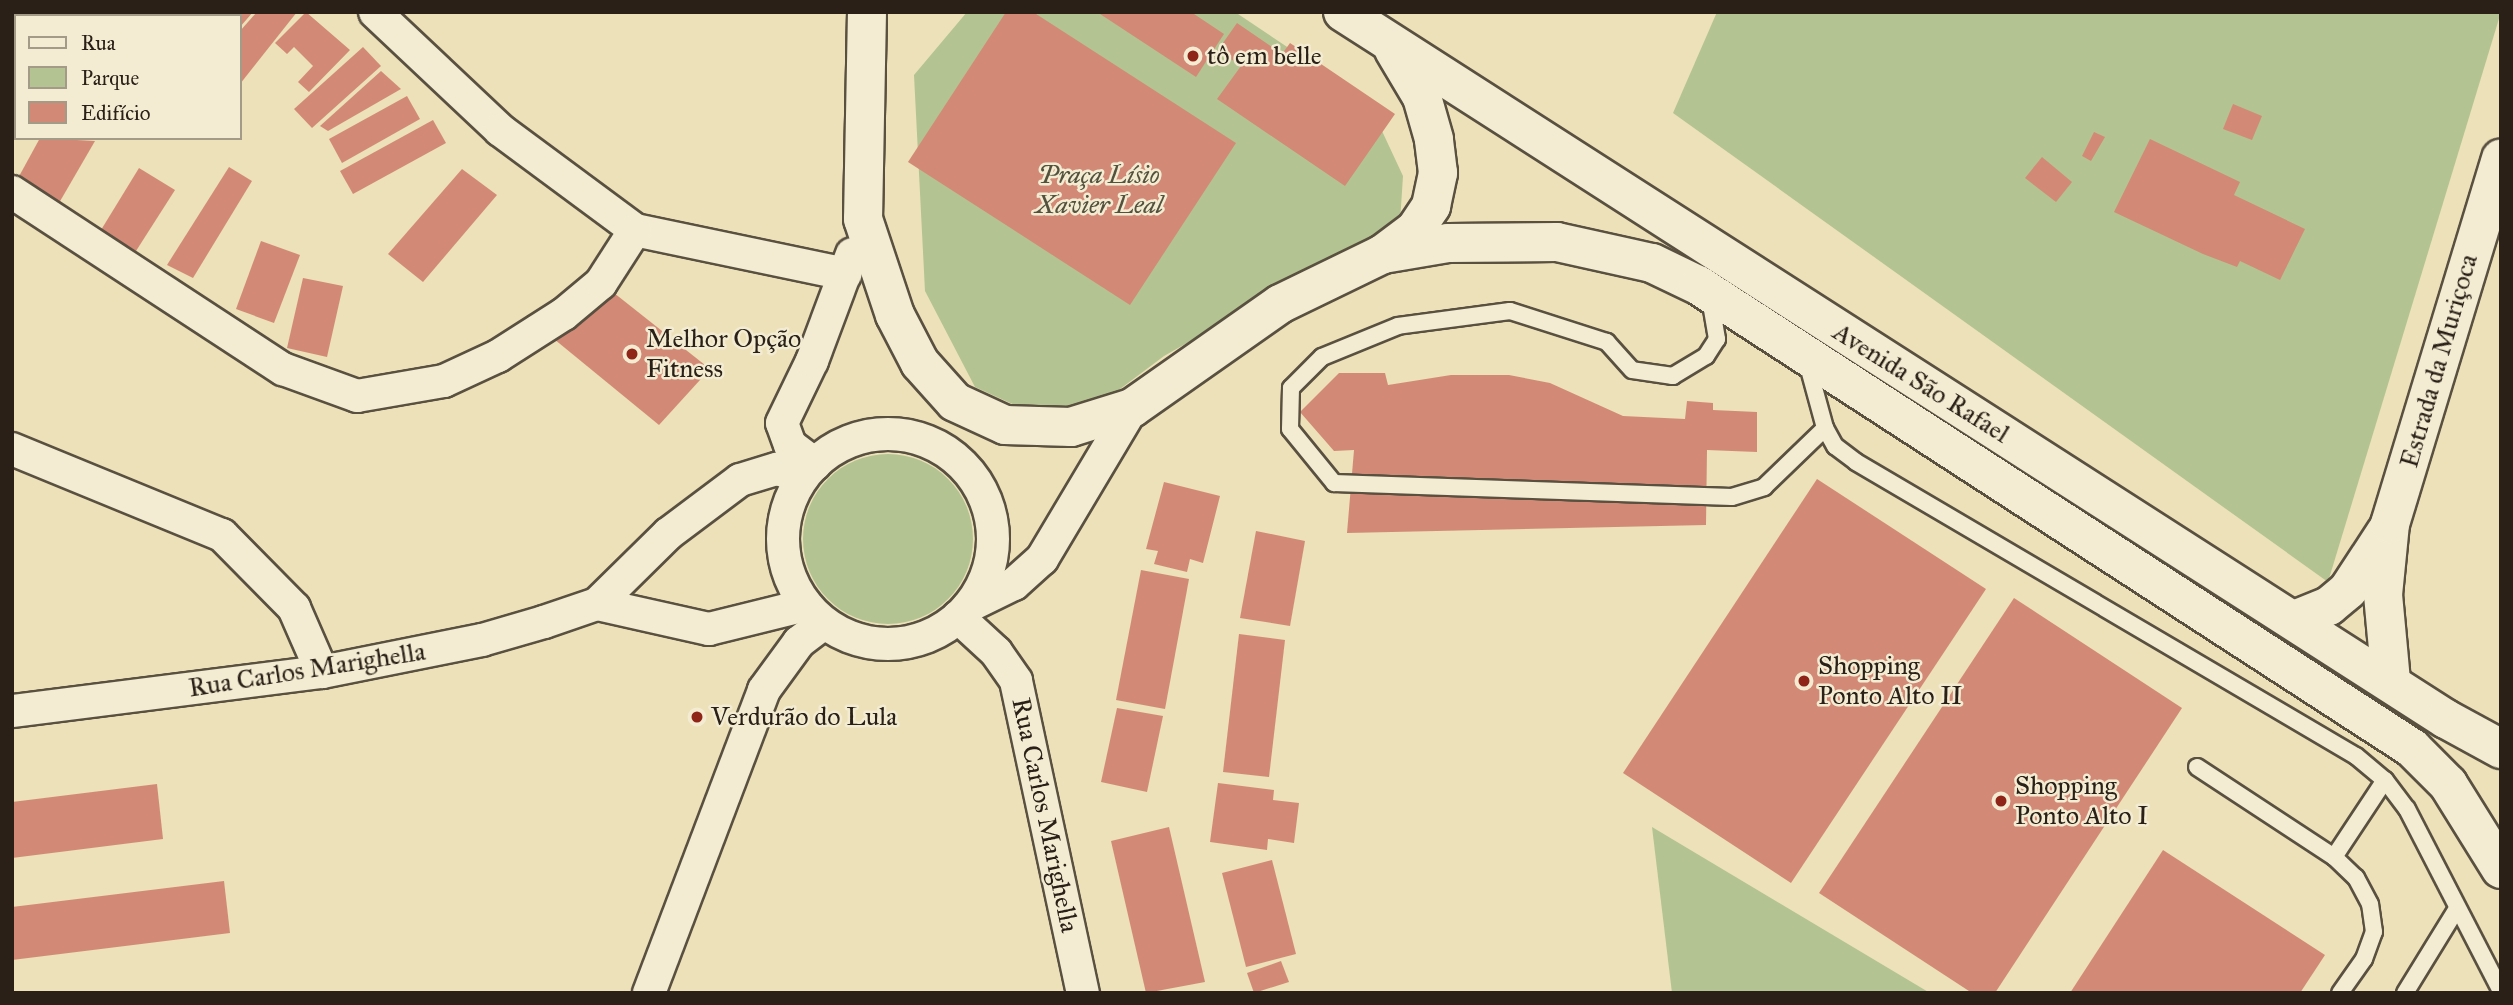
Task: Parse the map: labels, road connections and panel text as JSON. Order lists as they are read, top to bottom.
{
  "streets": {
    "main road": ["Estrada da Muriçoca", "Avenida São Rafael"],
    "street": ["Rua Carlos Marighella"]
  },
  "crossings": [
    ["Estrada da Muriçoca", "Avenida São Rafael"]
  ],
  "parks": ["Praça Lísio Xavier Leal"],
  "places": [
    "tô em belle",
    "Melhor Opção Fitness",
    "Shopping Ponto Alto II",
    "Verdurão do Lula",
    "Shopping Ponto Alto I"
  ],
  "legend": ["Rua", "Parque", "Edifício"]
}
